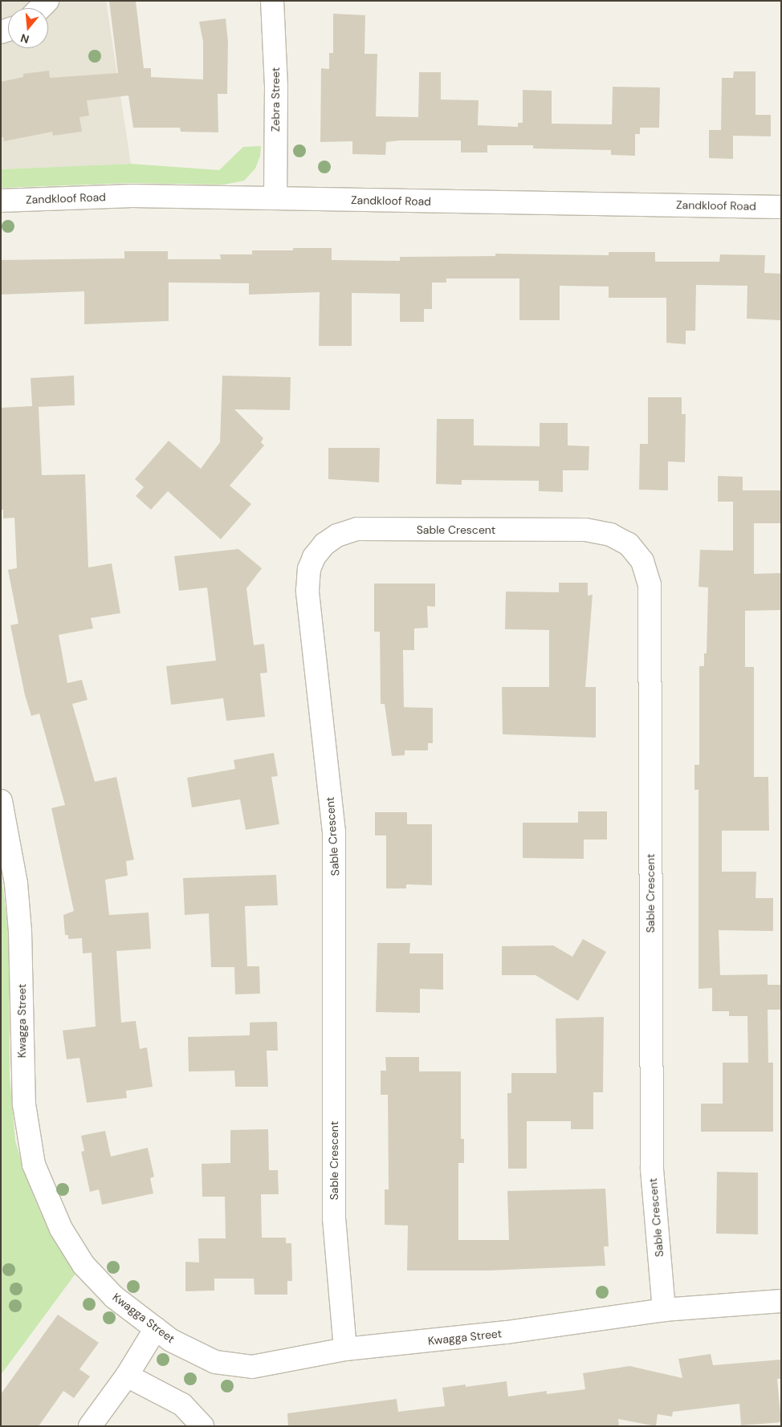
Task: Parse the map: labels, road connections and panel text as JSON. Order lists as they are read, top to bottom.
{
  "streets": {
    "street": [
      "Zebra Street",
      "Zandkloof Road",
      "Sable Crescent",
      "Kwagga Street"
    ]
  },
  "crossings": [
    ["Zebra Street", "Zandkloof Road"],
    ["Sable Crescent", "Kwagga Street"]
  ],
  "north": "bottom"
}
